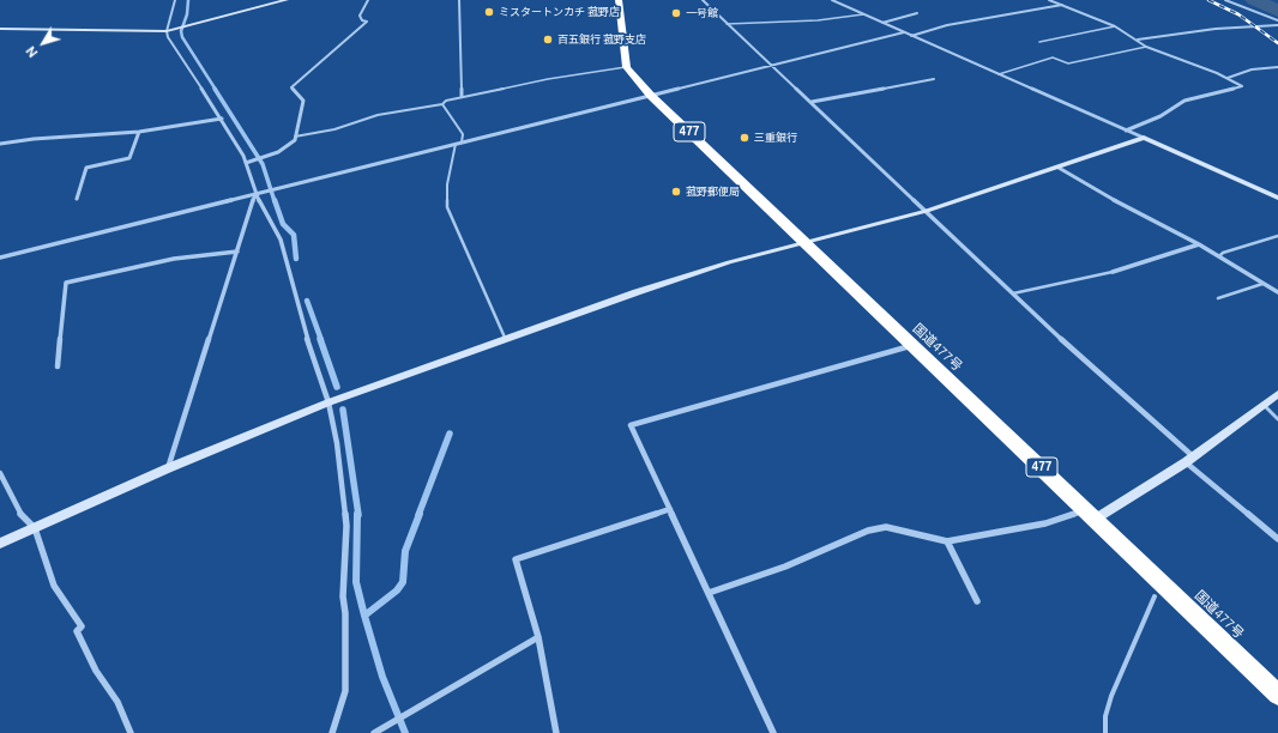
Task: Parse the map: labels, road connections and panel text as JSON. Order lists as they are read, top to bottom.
{
  "streets": {
    "highway": ["477", "国道477号"]
  },
  "places": [
    "ミスタートンカチ 菰野店",
    "一号館",
    "百五銀行 菰野支店",
    "三重銀行",
    "菰野郵便局"
  ],
  "north": "bottom left"
}
